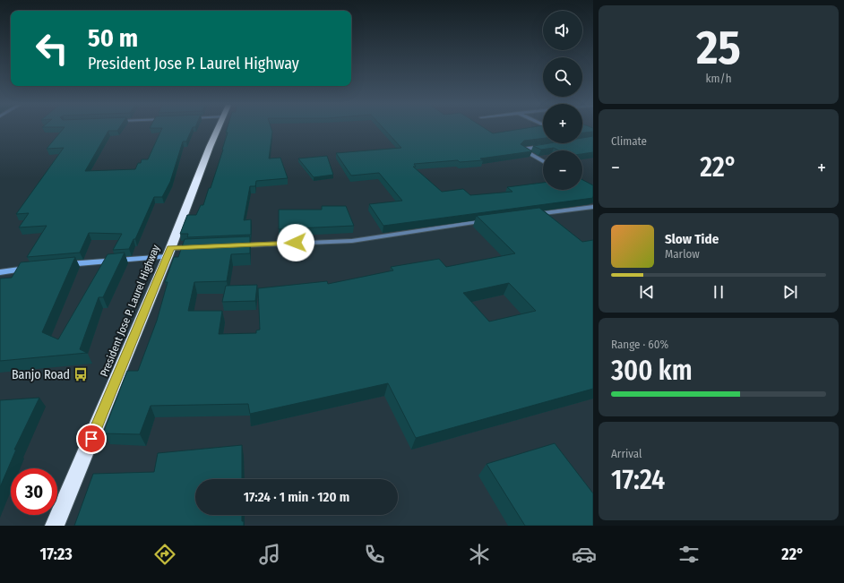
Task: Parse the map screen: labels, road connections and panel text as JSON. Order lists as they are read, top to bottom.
{
  "streets": {
    "highway": ["President Jose P. Laurel Highway"]
  },
  "places": {
    "bus stop": ["Banjo Road"]
  },
  "page": {
    "tile": [
      ["25", "km/h"],
      "Climate",
      ["Range · 60%", "300 km"],
      ["Arrival", "17:24"]
    ],
    "map_buttons": ["+", "−"],
    "turn": ["50 m", "President Jose P. Laurel Highway"],
    "heat": ["−", "22°", "+"],
    "song": ["Slow Tide", "Marlow"],
    "limit": "30",
    "trip": "17:24 · 1 min · 120 m",
    "tabs": ["17:23", "22°"]
  }
}
